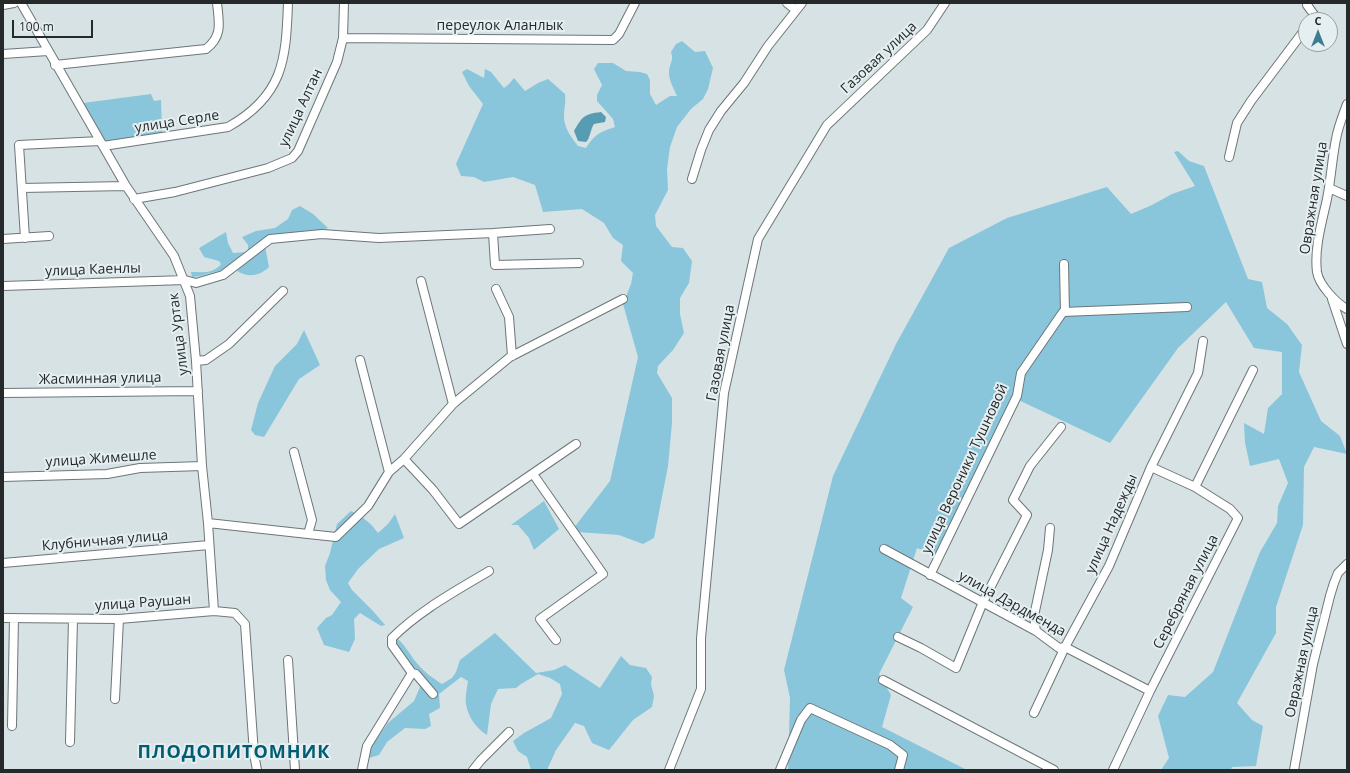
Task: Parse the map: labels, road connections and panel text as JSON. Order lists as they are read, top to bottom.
{
  "streets": {
    "street": [
      "переулок Аланлык",
      "Газовая улица",
      "улица Алтан",
      "улица Серле",
      "Овражная улица",
      "улица Каенлы",
      "улица Уртак",
      "Жасминная улица",
      "улица Жимешле",
      "улица Вероники Тушновой",
      "улица Надежды",
      "Клубничная улица",
      "Серебряная улица",
      "улица Раушан",
      "улица Дэрдменда"
    ]
  },
  "crossings": [
    ["переулок Аланлык", "улица Алтан"],
    ["улица Алтан", "улица Уртак"],
    ["улица Серле", "улица Уртак"],
    ["улица Каенлы", "улица Уртак"],
    ["улица Уртак", "Жасминная улица"],
    ["улица Уртак", "улица Жимешле"],
    ["улица Уртак", "Клубничная улица"],
    ["улица Уртак", "улица Раушан"],
    ["улица Вероники Тушновой", "улица Дэрдменда"],
    ["улица Надежды", "Серебряная улица"],
    ["улица Надежды", "улица Дэрдменда"],
    ["Серебряная улица", "улица Дэрдменда"]
  ],
  "districts": ["ПЛОДОПИТОМНИК"],
  "scale_bar": "100 m",
  "north": "top"
}
